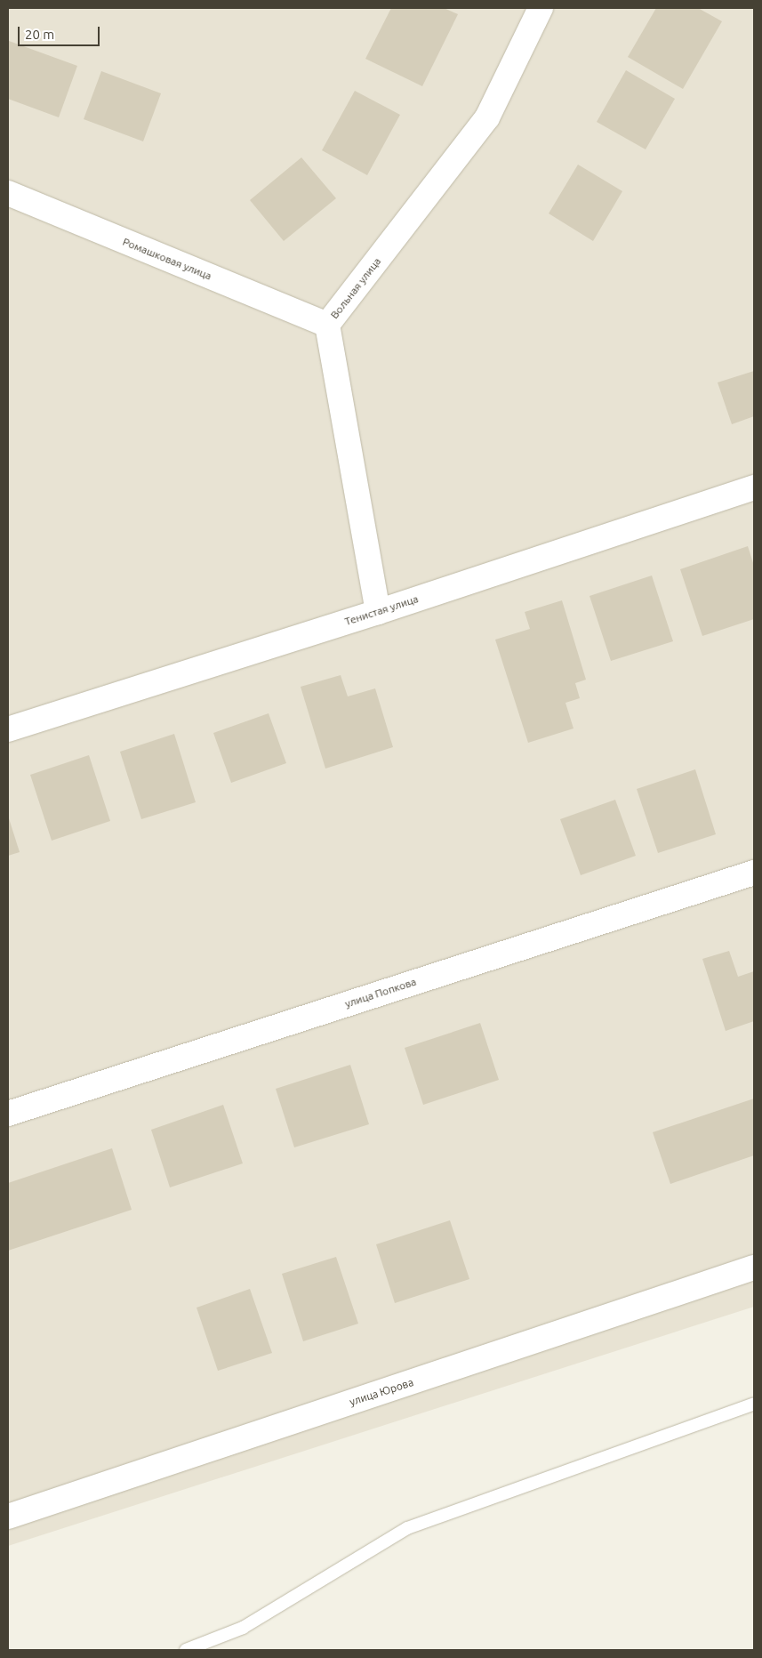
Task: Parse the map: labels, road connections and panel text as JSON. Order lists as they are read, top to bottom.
{
  "streets": {
    "street": [
      "Ромашковая улица",
      "Вольная улица",
      "Тенистая улица",
      "улица Попкова",
      "улица Юрова"
    ]
  },
  "crossings": [
    ["Ромашковая улица", "Вольная улица"],
    ["Вольная улица", "Тенистая улица"]
  ],
  "scale_bar": "20 m"
}
